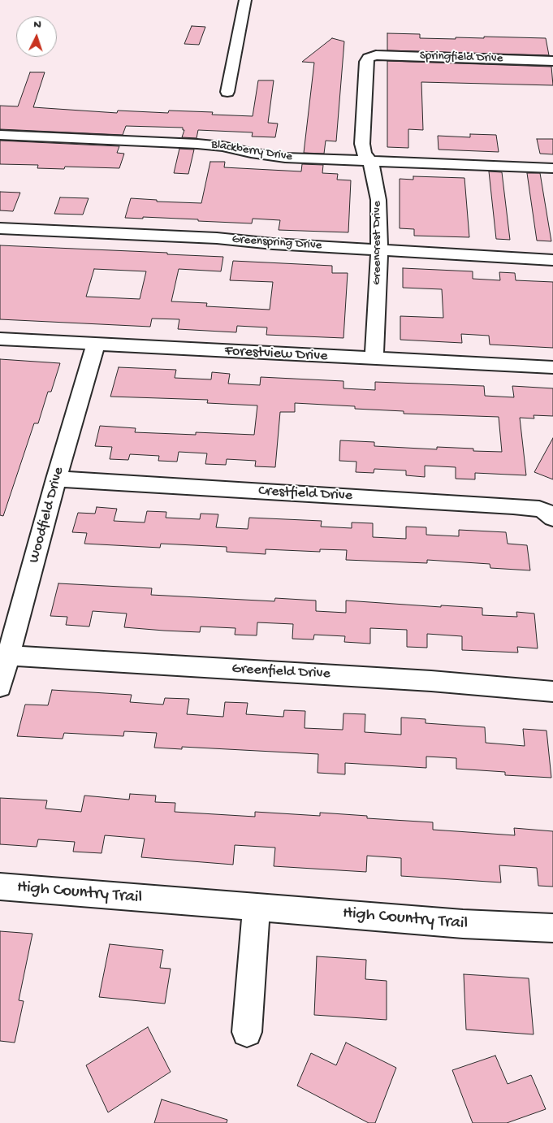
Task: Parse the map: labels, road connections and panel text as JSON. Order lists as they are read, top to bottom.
{
  "streets": {
    "street": [
      "Springfield Drive",
      "Blackberry Drive",
      "Greenspring Drive",
      "Greencrest Drive",
      "Forestview Drive",
      "Crestfield Drive",
      "Woodfield Drive",
      "Greenfield Drive",
      "High Country Trail"
    ]
  },
  "crossings": [
    ["Springfield Drive", "Greencrest Drive"],
    ["Blackberry Drive", "Greencrest Drive"],
    ["Greenspring Drive", "Greencrest Drive"],
    ["Greencrest Drive", "Forestview Drive"],
    ["Forestview Drive", "Woodfield Drive"],
    ["Crestfield Drive", "Woodfield Drive"],
    ["Woodfield Drive", "Greenfield Drive"]
  ],
  "north": "top"
}
